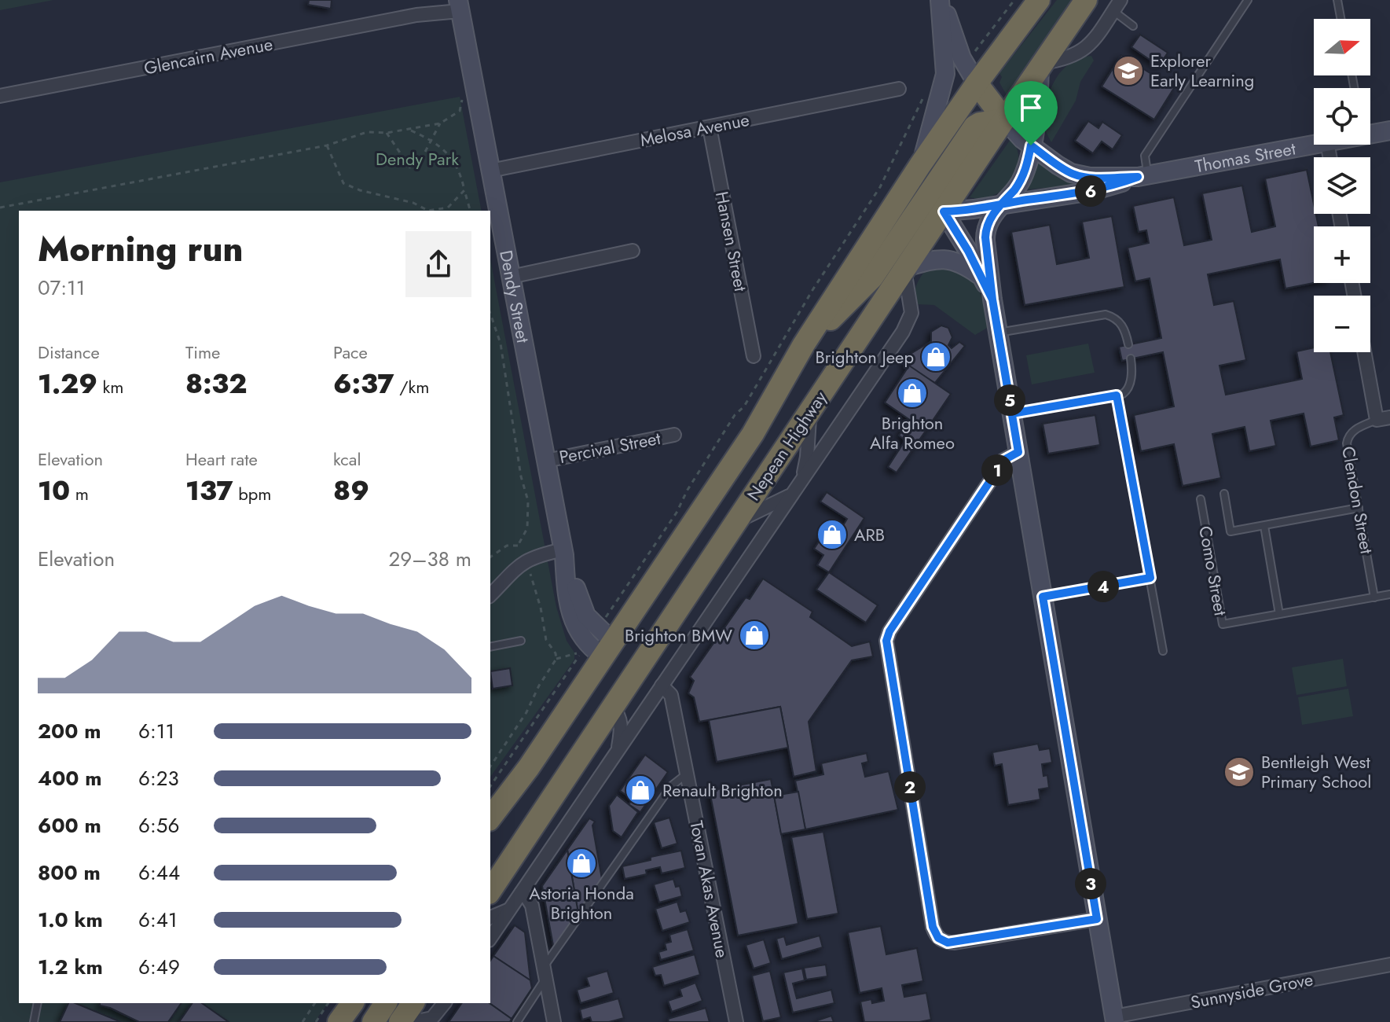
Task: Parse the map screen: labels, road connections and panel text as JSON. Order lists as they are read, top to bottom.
{
  "streets": {
    "highway": ["Nepean Highway"],
    "street": [
      "Glencairn Avenue",
      "Melosa Avenue",
      "Thomas Street",
      "Hansen Street",
      "Dendy Street",
      "Percival Street",
      "Tovan Akas Avenue",
      "Sunnyside Grove"
    ],
    "lane": ["Clendon Street", "Como Street"]
  },
  "crossings": [
    ["Glencairn Avenue", "Dendy Street"],
    ["Melosa Avenue", "Hansen Street"],
    ["Melosa Avenue", "Dendy Street"],
    ["Thomas Street", "Nepean Highway"],
    ["Dendy Street", "Nepean Highway"],
    ["Dendy Street", "Percival Street"],
    ["Clendon Street", "Como Street"]
  ],
  "parks": ["Dendy Park"],
  "places": {
    "school or university": ["Explorer Early Learning", "Bentleigh West Primary School"],
    "shop": [
      "Brighton Jeep",
      "Brighton Alfa Romeo",
      "ARB",
      "Brighton BMW",
      "Renault Brighton",
      "Astoria Honda Brighton"
    ]
  },
  "north": "right",
  "page": {
    "map_buttons": ["+", "−"],
    "pins": [
      "6",
      "5",
      "1",
      "4",
      "2",
      "3"
    ],
    "heading": ["Morning run", "07:11"],
    "stats": [
      ["Distance", "1.29 km"],
      ["Time", "8:32"],
      ["Pace", "6:37 /km"],
      ["Elevation", "10 m"],
      ["Heart rate", "137 bpm"],
      ["kcal", "89"]
    ],
    "chart": ["Elevation", "29–38 m"],
    "list": [
      {
        "name": "200 m",
        "note": "6:11"
      },
      {
        "name": "400 m",
        "note": "6:23"
      },
      {
        "name": "600 m",
        "note": "6:56"
      },
      {
        "name": "800 m",
        "note": "6:44"
      },
      {
        "name": "1.0 km",
        "note": "6:41"
      },
      {
        "name": "1.2 km",
        "note": "6:49"
      }
    ]
  }
}
